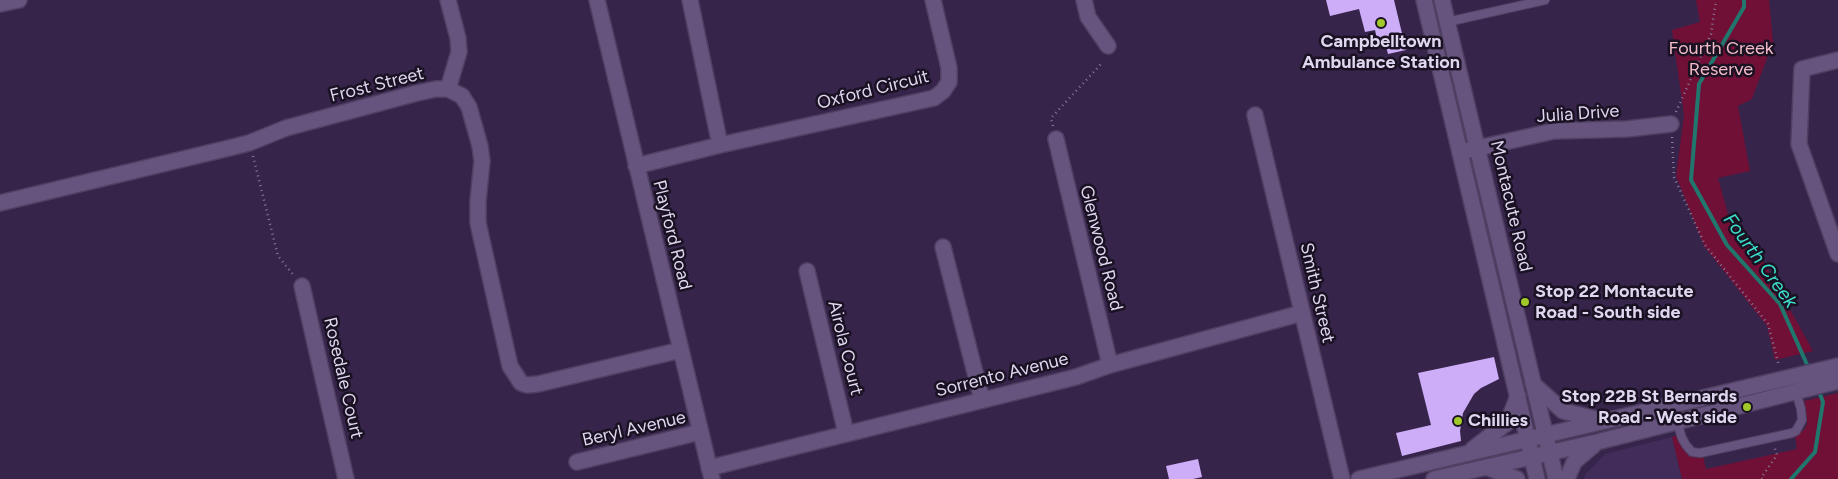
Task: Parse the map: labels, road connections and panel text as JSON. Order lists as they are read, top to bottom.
{
  "streets": {
    "street": [
      "Frost Street",
      "Oxford Circuit",
      "Julia Drive",
      "Montacute Road",
      "Playford Road",
      "Glenwood Road",
      "Smith Street",
      "Airola Court",
      "Sorrento Avenue",
      "Rosedale Court",
      "Beryl Avenue"
    ]
  },
  "crossings": [
    ["Frost Street", "Playford Road"],
    ["Oxford Circuit", "Playford Road"],
    ["Julia Drive", "Montacute Road"],
    ["Playford Road", "Sorrento Avenue"],
    ["Playford Road", "Beryl Avenue"],
    ["Glenwood Road", "Sorrento Avenue"],
    ["Smith Street", "Sorrento Avenue"],
    ["Airola Court", "Sorrento Avenue"]
  ],
  "water": ["Fourth Creek"],
  "parks": ["Fourth Creek Reserve"],
  "places": [
    "Campbelltown Ambulance Station",
    "Stop 22 Montacute Road - South side",
    "Stop 22B St Bernards Road - West side",
    "Chillies"
  ]
}
